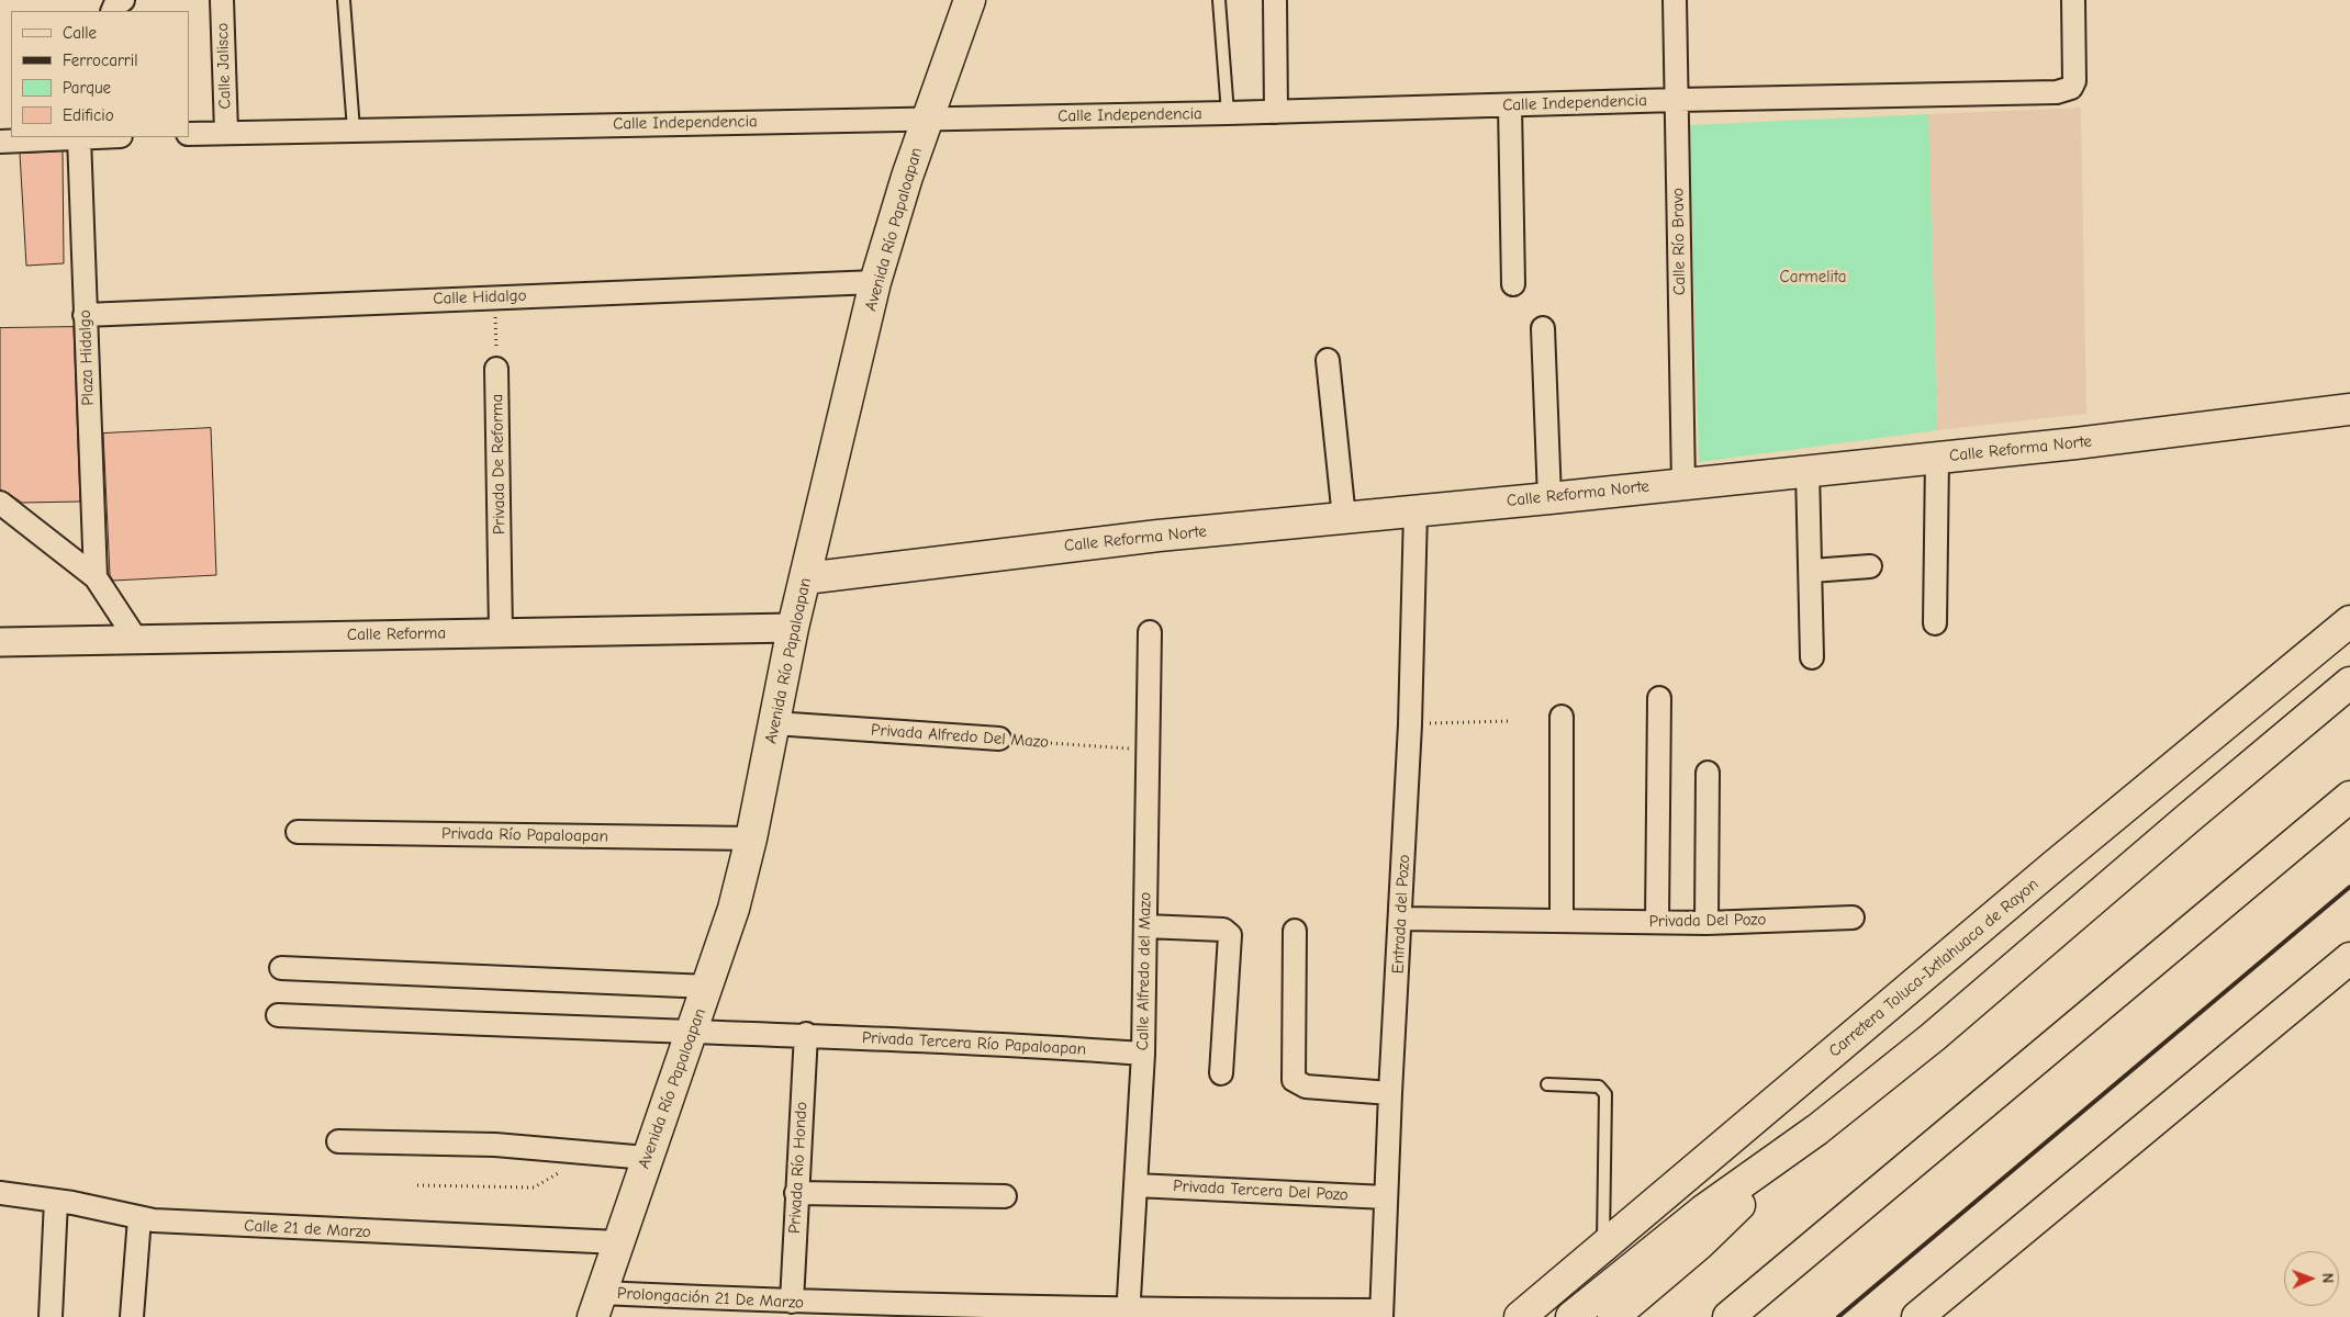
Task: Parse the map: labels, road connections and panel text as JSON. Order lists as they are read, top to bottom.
{
  "streets": {
    "main road": ["Avenida Río Papaloapan", "Calle Reforma Norte", "Carretera Toluca-Ixtlahuaca de Rayon"],
    "street": [
      "Calle Jalisco",
      "Calle Independencia",
      "Calle Río Bravo",
      "Calle Hidalgo",
      "Plaza Hidalgo",
      "Privada De Reforma",
      "Calle Reforma",
      "Privada Alfredo Del Mazo",
      "Privada Río Papaloapan",
      "Entrada del Pozo",
      "Privada Del Pozo",
      "Calle Alfredo del Mazo",
      "Privada Tercera Río Papaloapan",
      "Privada Río Hondo",
      "Privada Tercera Del Pozo",
      "Calle 21 de Marzo",
      "Prolongación 21 De Marzo"
    ]
  },
  "crossings": [
    ["Calle Jalisco", "Calle Independencia"],
    ["Calle Independencia", "Avenida Río Papaloapan"],
    ["Calle Independencia", "Calle Río Bravo"],
    ["Avenida Río Papaloapan", "Calle Hidalgo"],
    ["Avenida Río Papaloapan", "Calle Reforma Norte"],
    ["Avenida Río Papaloapan", "Calle Reforma"],
    ["Avenida Río Papaloapan", "Privada Alfredo Del Mazo"],
    ["Avenida Río Papaloapan", "Privada Río Papaloapan"],
    ["Avenida Río Papaloapan", "Privada Tercera Río Papaloapan"],
    ["Avenida Río Papaloapan", "Calle 21 de Marzo"],
    ["Avenida Río Papaloapan", "Prolongación 21 De Marzo"],
    ["Calle Río Bravo", "Calle Reforma Norte"],
    ["Calle Hidalgo", "Plaza Hidalgo"],
    ["Calle Reforma Norte", "Entrada del Pozo"],
    ["Privada De Reforma", "Calle Reforma"],
    ["Privada Alfredo Del Mazo", "Calle Alfredo del Mazo"],
    ["Entrada del Pozo", "Privada Del Pozo"],
    ["Entrada del Pozo", "Privada Tercera Del Pozo"],
    ["Entrada del Pozo", "Prolongación 21 De Marzo"],
    ["Calle Alfredo del Mazo", "Privada Tercera Río Papaloapan"],
    ["Calle Alfredo del Mazo", "Privada Tercera Del Pozo"],
    ["Calle Alfredo del Mazo", "Prolongación 21 De Marzo"],
    ["Privada Tercera Río Papaloapan", "Privada Río Hondo"],
    ["Privada Río Hondo", "Prolongación 21 De Marzo"]
  ],
  "parks": ["Carmelita"],
  "legend": [
    "Calle",
    "Ferrocarril",
    "Parque",
    "Edificio"
  ],
  "north": "right"
}
